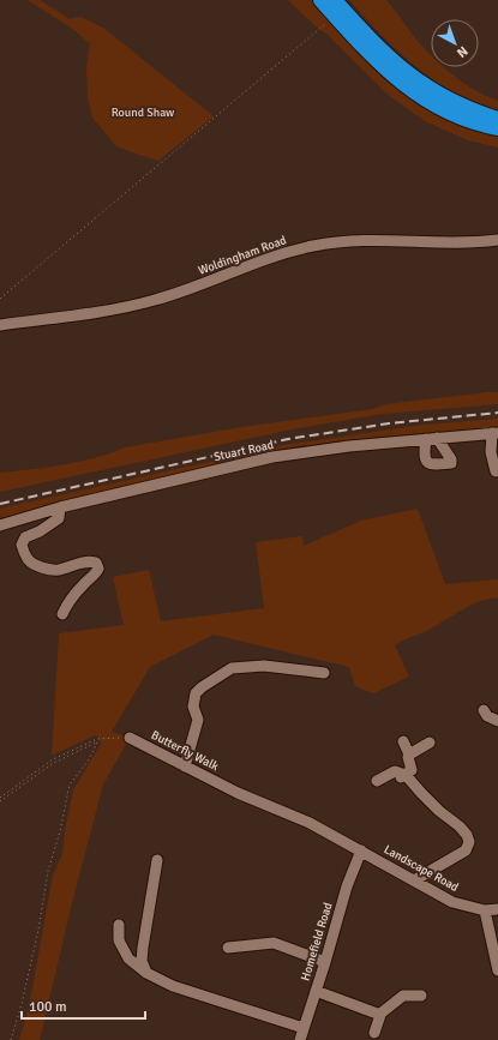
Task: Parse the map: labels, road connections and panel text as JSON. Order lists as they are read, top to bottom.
{
  "streets": {
    "street": [
      "Woldingham Road",
      "Stuart Road",
      "Butterfly Walk",
      "Landscape Road",
      "Homefield Road"
    ]
  },
  "crossings": [
    ["Butterfly Walk", "Landscape Road"],
    ["Butterfly Walk", "Homefield Road"],
    ["Landscape Road", "Homefield Road"]
  ],
  "parks": ["Round Shaw"],
  "scale_bar": "100 m",
  "north": "bottom right"
}
